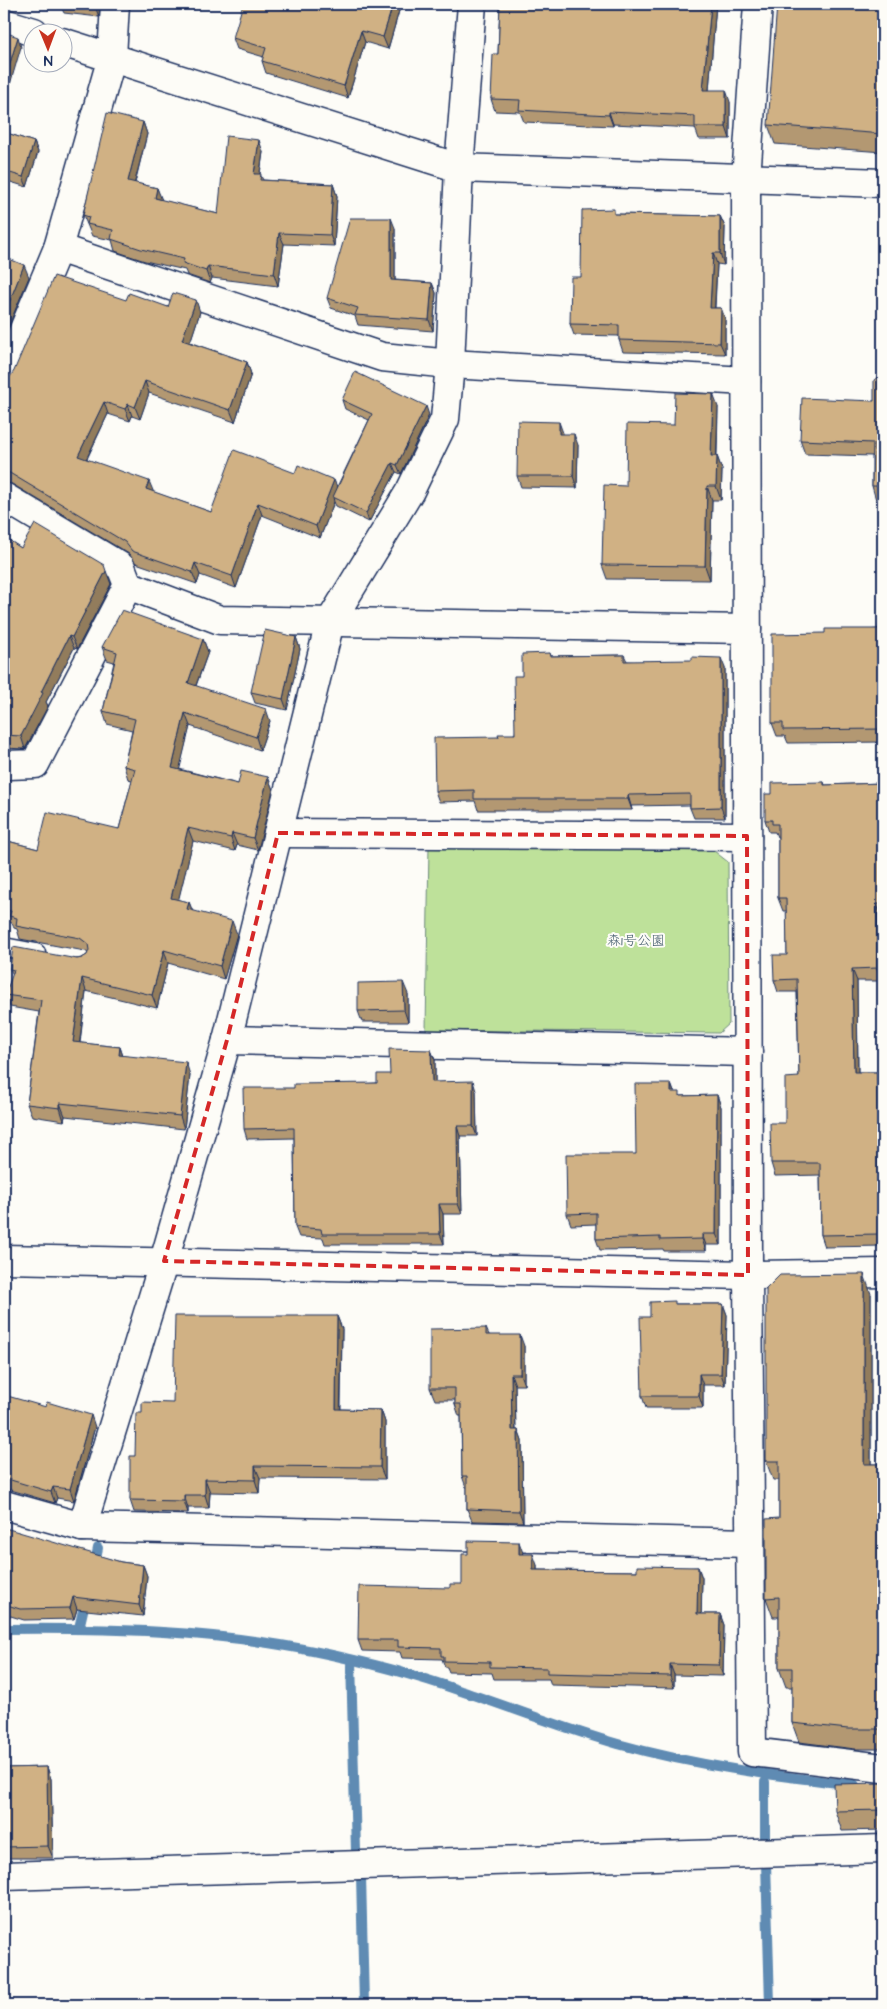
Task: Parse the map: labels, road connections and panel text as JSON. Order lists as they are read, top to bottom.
{
  "parks": ["森1号公園"],
  "north": "bottom"
}
